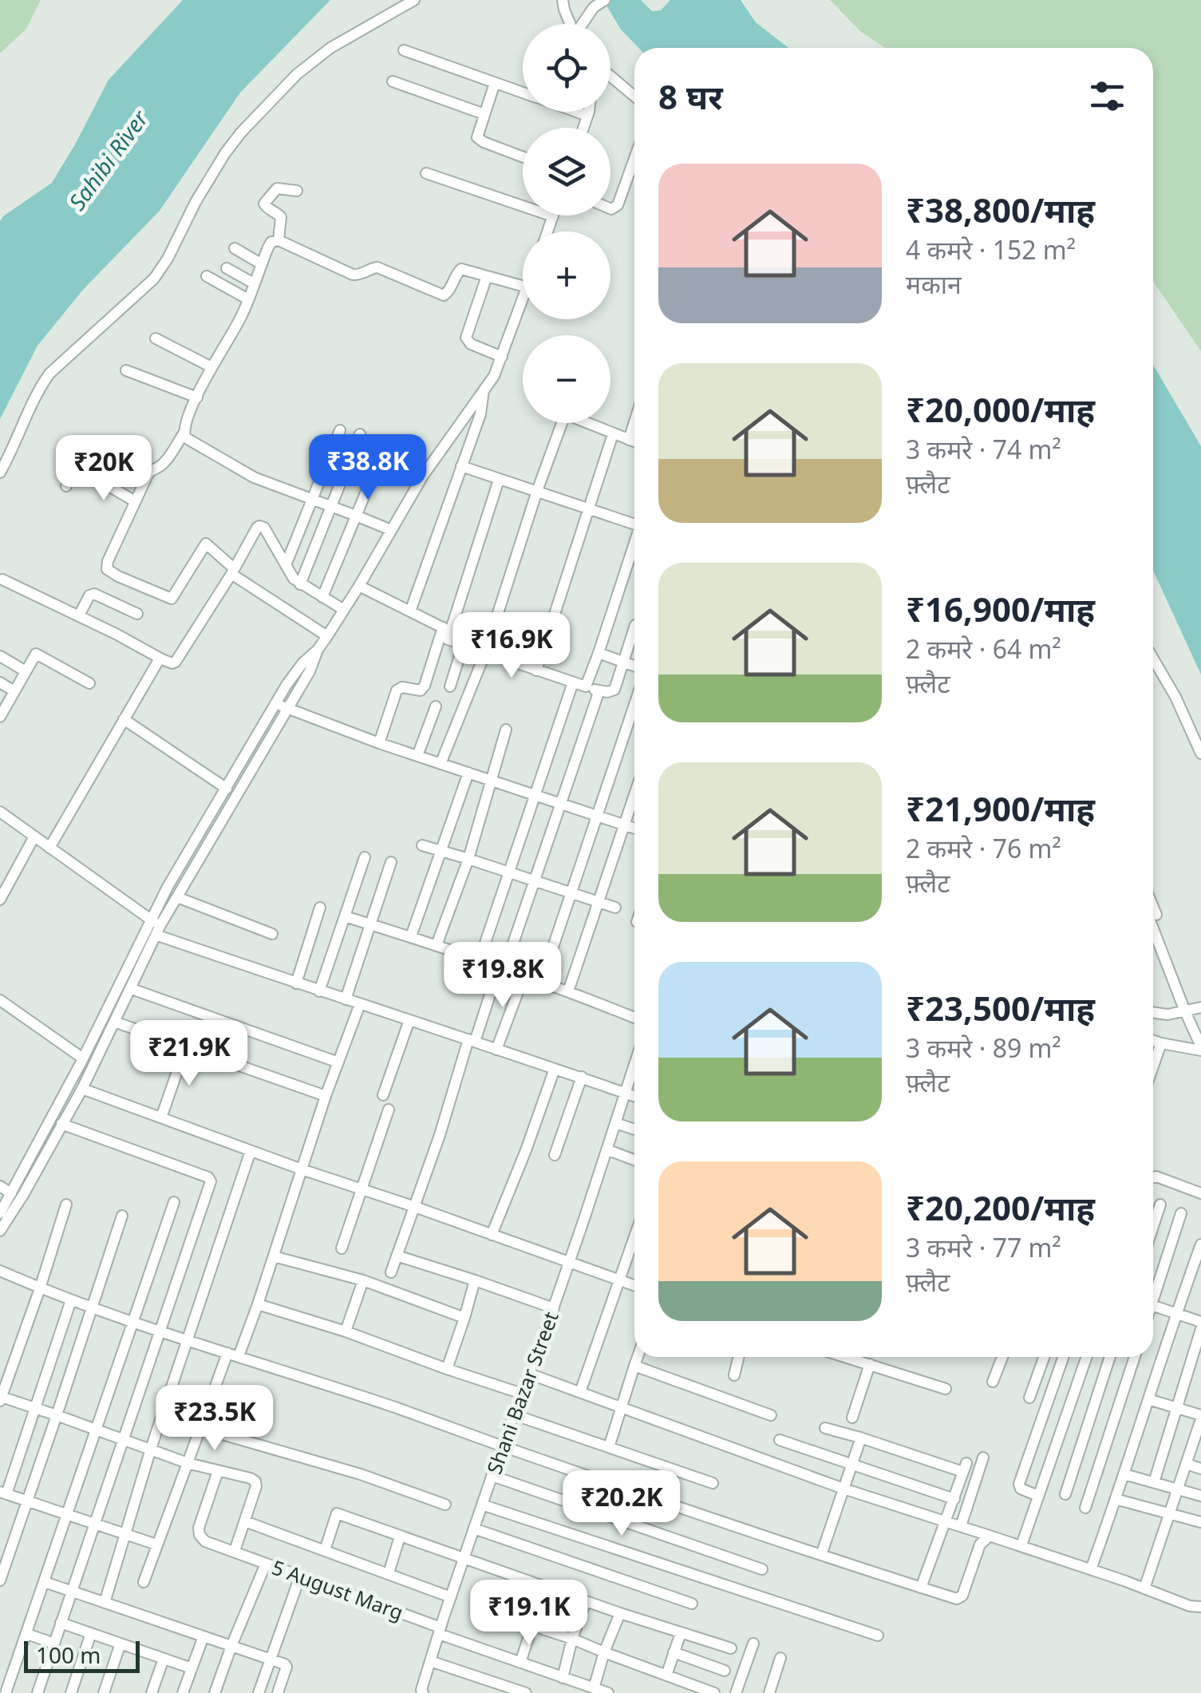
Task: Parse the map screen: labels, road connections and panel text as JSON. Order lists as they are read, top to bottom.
{
  "streets": {
    "street": ["Shani Bazar Street", "5 August Marg"]
  },
  "crossings": [
    ["Shani Bazar Street", "5 August Marg"]
  ],
  "water": ["Sahibi River"],
  "scale_bar": "100 m",
  "page": {
    "map_buttons": ["+", "−"],
    "heading": "8 घर",
    "list": [
      {
        "name": "₹38,800/माह",
        "note": "4 कमरे · 152 m² · मकान"
      },
      {
        "name": "₹20,000/माह",
        "note": "3 कमरे · 74 m² · फ़्लैट"
      },
      {
        "name": "₹16,900/माह",
        "note": "2 कमरे · 64 m² · फ़्लैट"
      },
      {
        "name": "₹21,900/माह",
        "note": "2 कमरे · 76 m² · फ़्लैट"
      },
      {
        "name": "₹23,500/माह",
        "note": "3 कमरे · 89 m² · फ़्लैट"
      },
      {
        "name": "₹20,200/माह",
        "note": "3 कमरे · 77 m² · फ़्लैट"
      }
    ],
    "price": [
      "₹38.8K",
      "₹20K",
      "₹16.9K",
      "₹19.8K",
      "₹21.9K",
      "₹23.5K",
      "₹20.2K",
      "₹19.1K"
    ],
    "scale": "100 m"
  }
}
